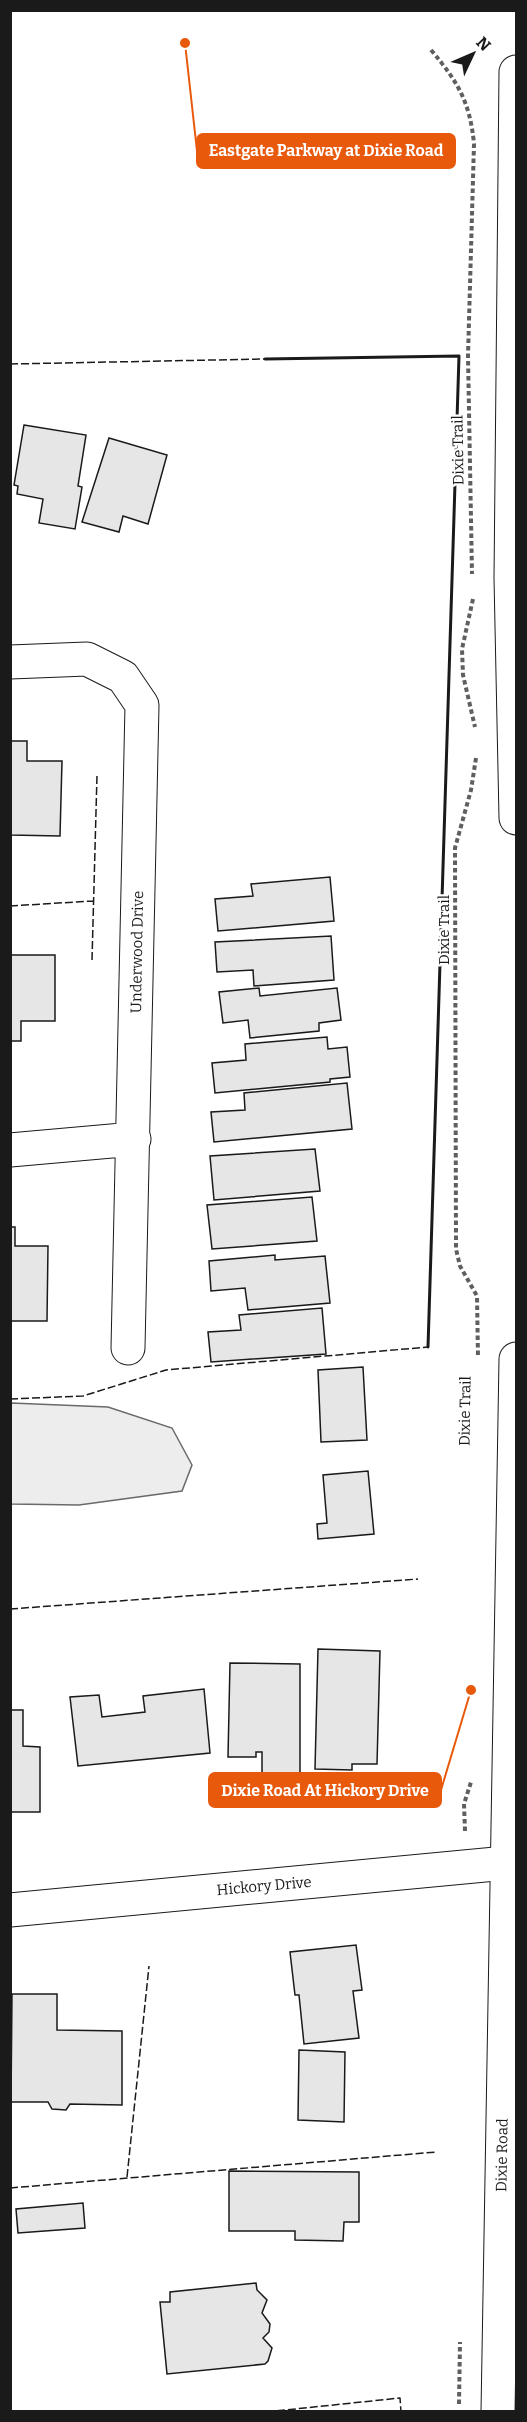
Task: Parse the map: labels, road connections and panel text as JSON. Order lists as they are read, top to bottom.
{
  "streets": {
    "main road": ["Underwood Drive", "Hickory Drive", "Dixie Road"],
    "path": ["Dixie Trail"]
  },
  "crossings": [
    ["Hickory Drive", "Dixie Road"]
  ],
  "places": ["Eastgate Parkway at Dixie Road", "Dixie Road At Hickory Drive"],
  "north": "top right"
}
